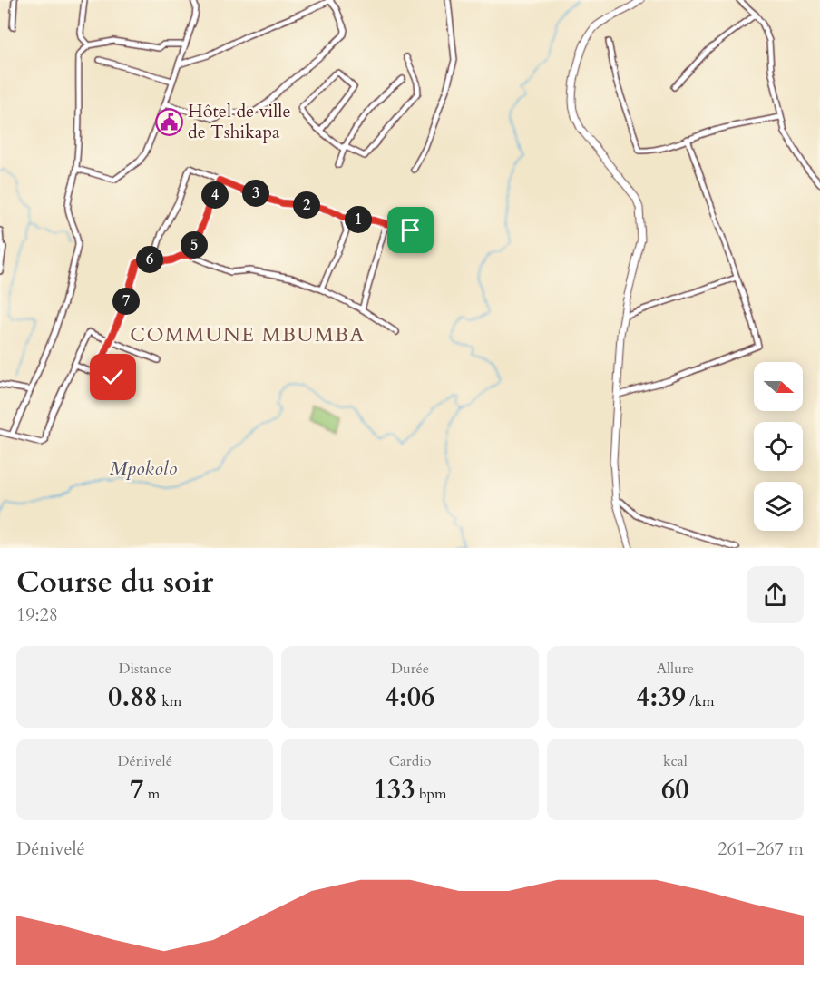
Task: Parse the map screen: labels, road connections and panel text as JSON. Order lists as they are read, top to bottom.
{
  "districts": ["COMMUNE MBUMBA"],
  "water": ["Mpokolo"],
  "places": {
    "public building": ["Hôtel de ville de Tshikapa"]
  },
  "north": "right",
  "page": {
    "pins": [
      "3",
      "4",
      "2",
      "1",
      "5",
      "6",
      "7"
    ],
    "heading": ["Course du soir", "19:28"],
    "stats": [
      ["Distance", "0.88 km"],
      ["Durée", "4:06"],
      ["Allure", "4:39 /km"],
      ["Dénivelé", "7 m"],
      ["Cardio", "133 bpm"],
      ["kcal", "60"]
    ],
    "chart": ["Dénivelé", "261–267 m"]
  }
}
